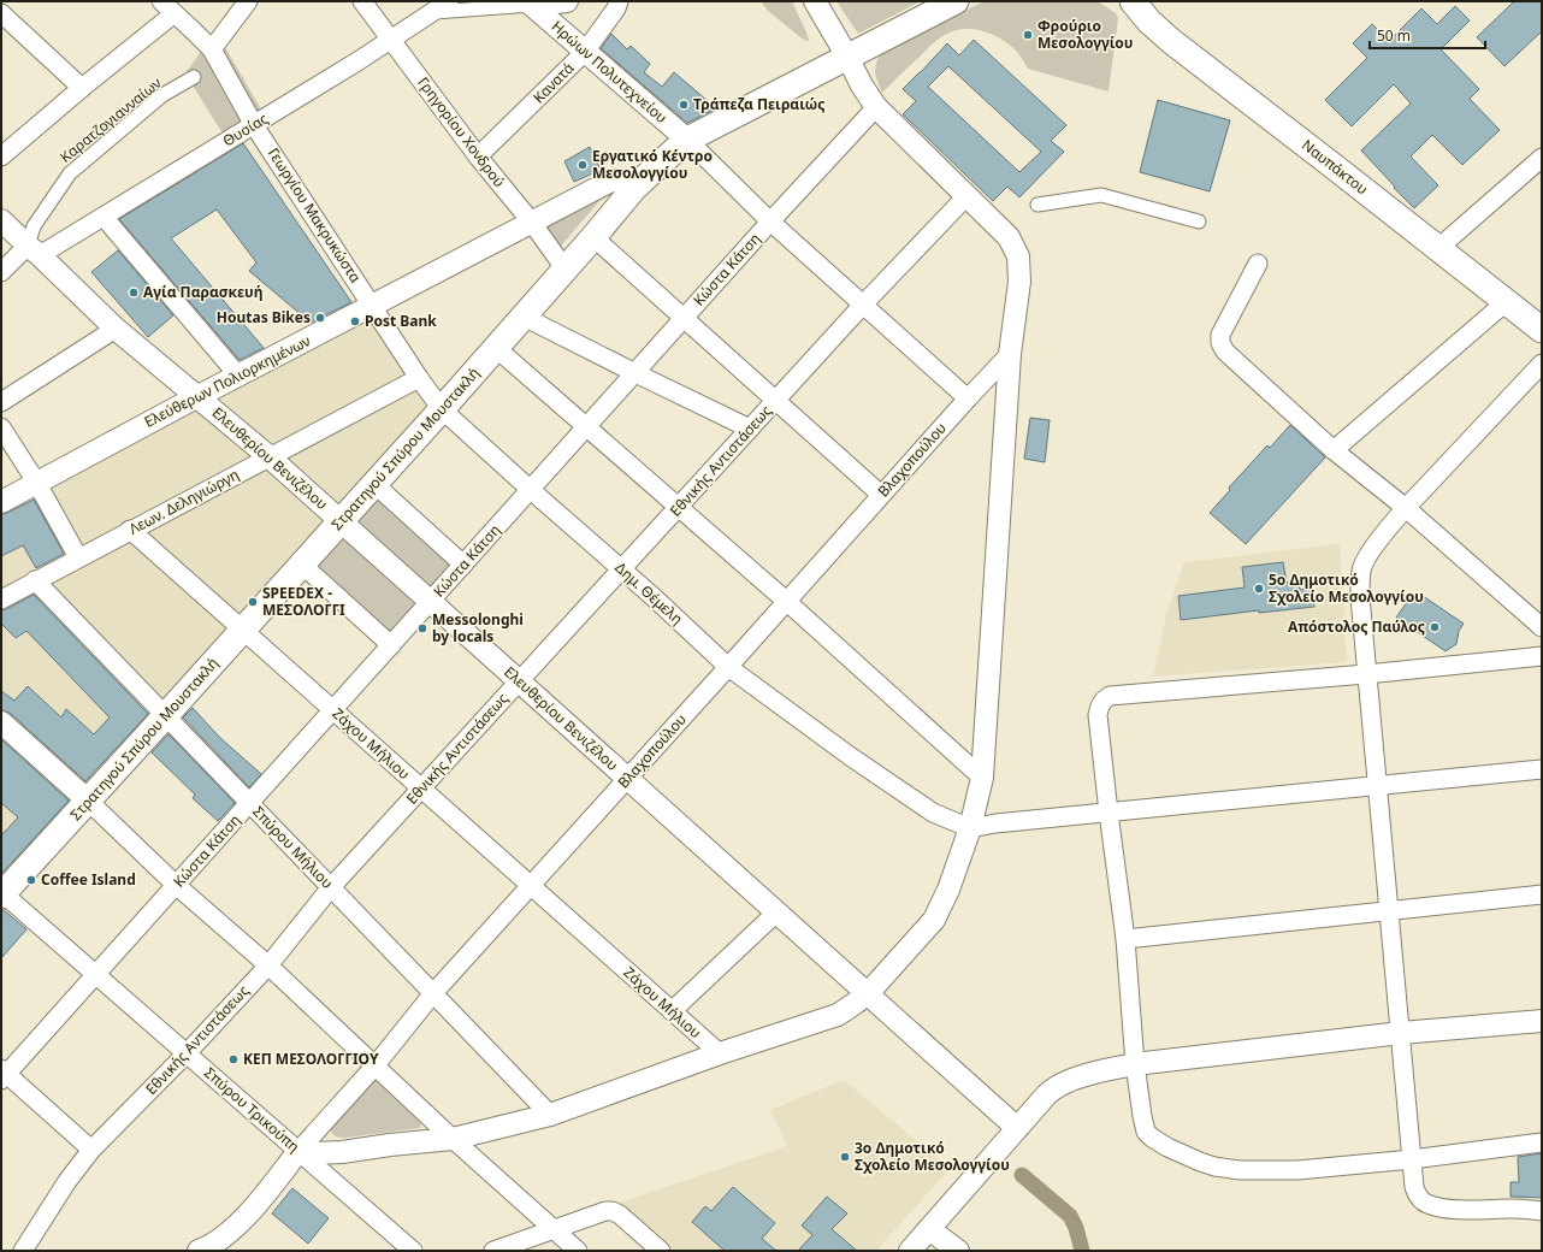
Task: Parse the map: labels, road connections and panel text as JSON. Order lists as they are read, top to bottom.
{
  "streets": {
    "main road": ["Ναυπάκτου", "Στρατηγού Σπύρου Μουστακλή"],
    "street": [
      "Ηρώων Πολυτεχνείου",
      "Κανατά",
      "Καρατζογιανναίων",
      "Θυσίας",
      "Γρηγορίου Χονδρού",
      "Γεωργίου Μακρυκώστα",
      "Κώστα Κάτση",
      "Ελεύθερων Πολιορκημένων",
      "Ελευθερίου Βενιζέλου",
      "Βλαχοπούλου",
      "Εθνικής Αντιστάσεως",
      "Λεων. Δεληγιώργη",
      "Δημ. Θέμελη",
      "Ζάχου Μήλιου",
      "Σπύρου Μήλιου",
      "Σπύρου Τρικούπη"
    ]
  },
  "crossings": [
    ["Ηρώων Πολυτεχνείου", "Κανατά"],
    ["Ηρώων Πολυτεχνείου", "Στρατηγού Σπύρου Μουστακλή"],
    ["Κανατά", "Γρηγορίου Χονδρού"],
    ["Καρατζογιανναίων", "Θυσίας"],
    ["Καρατζογιανναίων", "Ελευθερίου Βενιζέλου"],
    ["Θυσίας", "Γρηγορίου Χονδρού"],
    ["Θυσίας", "Γεωργίου Μακρυκώστα"],
    ["Θυσίας", "Ελευθερίου Βενιζέλου"],
    ["Γρηγορίου Χονδρού", "Ελεύθερων Πολιορκημένων"],
    ["Γρηγορίου Χονδρού", "Στρατηγού Σπύρου Μουστακλή"],
    ["Γεωργίου Μακρυκώστα", "Ελεύθερων Πολιορκημένων"],
    ["Γεωργίου Μακρυκώστα", "Δημ. Θέμελη"],
    ["Κώστα Κάτση", "Ελευθερίου Βενιζέλου"],
    ["Κώστα Κάτση", "Δημ. Θέμελη"],
    ["Κώστα Κάτση", "Ζάχου Μήλιου"],
    ["Κώστα Κάτση", "Σπύρου Μήλιου"],
    ["Κώστα Κάτση", "Σπύρου Τρικούπη"],
    ["Ελεύθερων Πολιορκημένων", "Στρατηγού Σπύρου Μουστακλή"],
    ["Ελεύθερων Πολιορκημένων", "Ελευθερίου Βενιζέλου"],
    ["Ελεύθερων Πολιορκημένων", "Δημ. Θέμελη"],
    ["Στρατηγού Σπύρου Μουστακλή", "Ελευθερίου Βενιζέλου"],
    ["Στρατηγού Σπύρου Μουστακλή", "Δημ. Θέμελη"],
    ["Στρατηγού Σπύρου Μουστακλή", "Ζάχου Μήλιου"],
    ["Στρατηγού Σπύρου Μουστακλή", "Σπύρου Μήλιου"],
    ["Στρατηγού Σπύρου Μουστακλή", "Σπύρου Τρικούπη"],
    ["Ελευθερίου Βενιζέλου", "Βλαχοπούλου"],
    ["Ελευθερίου Βενιζέλου", "Εθνικής Αντιστάσεως"],
    ["Ελευθερίου Βενιζέλου", "Λεων. Δεληγιώργη"],
    ["Βλαχοπούλου", "Δημ. Θέμελη"],
    ["Βλαχοπούλου", "Ζάχου Μήλιου"],
    ["Βλαχοπούλου", "Σπύρου Μήλιου"],
    ["Βλαχοπούλου", "Σπύρου Τρικούπη"],
    ["Εθνικής Αντιστάσεως", "Δημ. Θέμελη"],
    ["Εθνικής Αντιστάσεως", "Ζάχου Μήλιου"],
    ["Εθνικής Αντιστάσεως", "Σπύρου Μήλιου"],
    ["Εθνικής Αντιστάσεως", "Σπύρου Τρικούπη"],
    ["Λεων. Δεληγιώργη", "Δημ. Θέμελη"],
    ["Λεων. Δεληγιώργη", "Ζάχου Μήλιου"],
    ["Λεων. Δεληγιώργη", "Σπύρου Μήλιου"]
  ],
  "places": [
    "Φρούριο Μεσολογγίου",
    "Τράπεζα Πειραιώς",
    "Eργατικό Κέντρο Μεσολογγίου",
    "Αγία Παρασκευή",
    "Houtas Bikes",
    "Post Bank",
    "5ο Δημοτικό Σχολείο Μεσολογγίου",
    "SPEEDEX - ΜΕΣΟΛΟΓΓΙ",
    "Απόστολος Παύλος",
    "Messolonghi by locals",
    "Coffee Island",
    "ΚΕΠ ΜΕΣΟΛΟΓΓΙΟΥ",
    "3ο Δημοτικό Σχολείο Μεσολογγίου"
  ],
  "scale_bar": "50 m"
}
